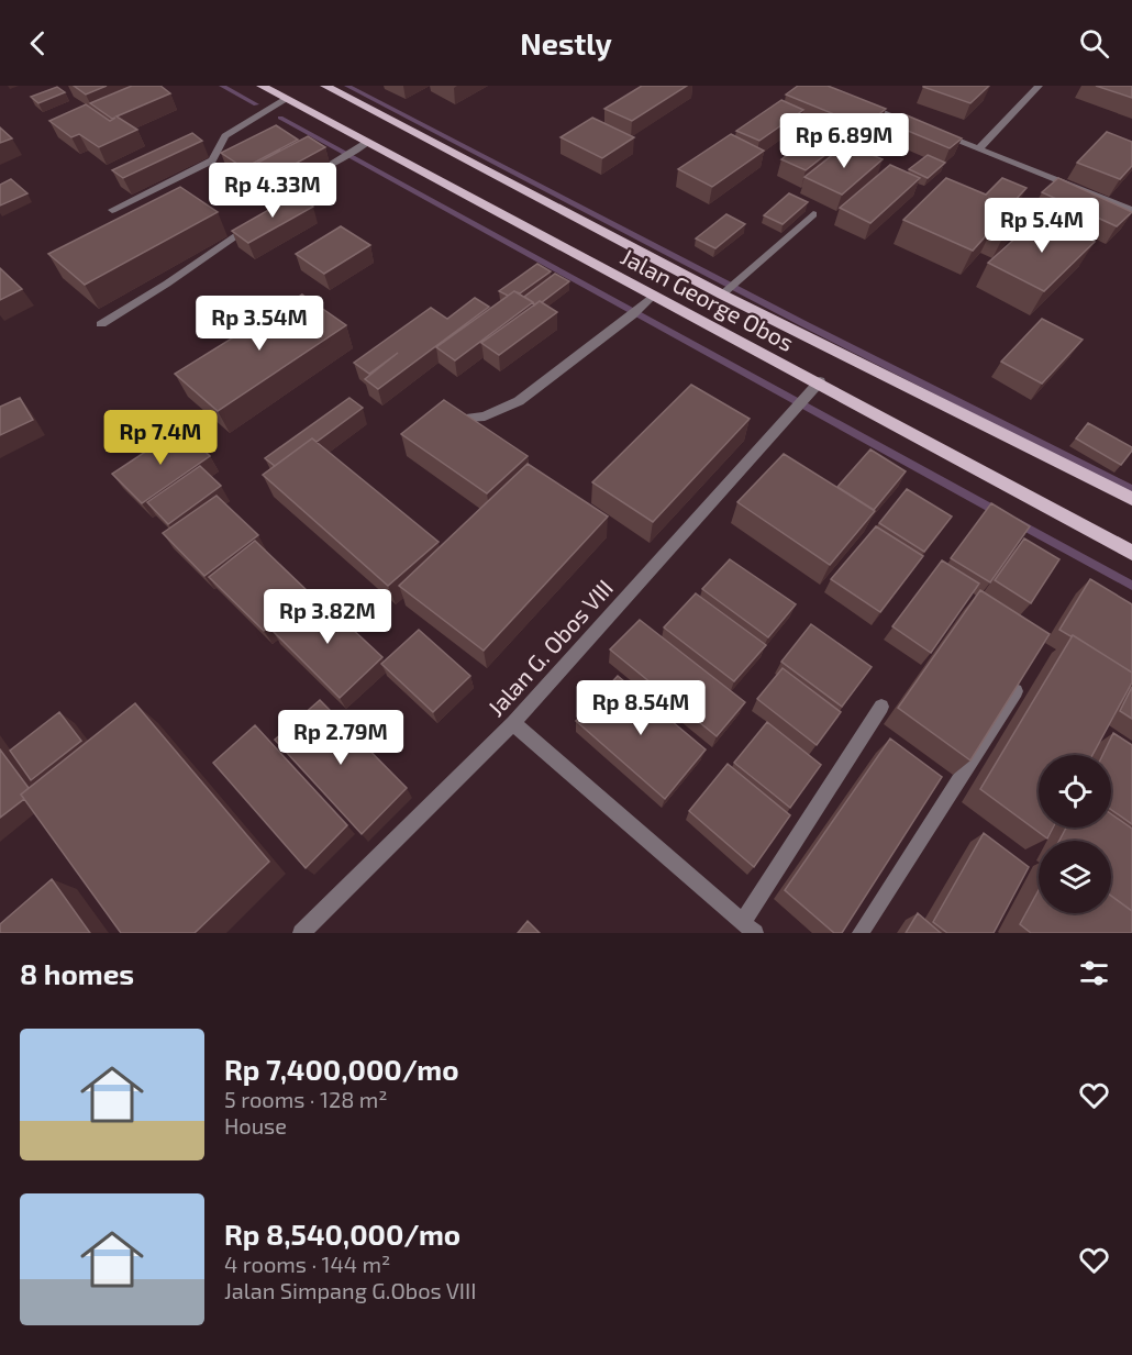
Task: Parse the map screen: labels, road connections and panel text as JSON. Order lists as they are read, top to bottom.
{
  "streets": {
    "main road": ["Jalan George Obos"],
    "street": ["Jalan G. Obos VIII"]
  },
  "crossings": [
    ["Jalan George Obos", "Jalan G. Obos VIII"]
  ],
  "page": {
    "header": "Nestly",
    "price": [
      "Rp 6.89M",
      "Rp 4.33M",
      "Rp 5.4M",
      "Rp 3.54M",
      "Rp 7.4M",
      "Rp 3.82M",
      "Rp 8.54M",
      "Rp 2.79M"
    ],
    "heading": "8 homes",
    "list": [
      {
        "name": "Rp 7,400,000/mo",
        "note": "5 rooms · 128 m² · House"
      },
      {
        "name": "Rp 8,540,000/mo",
        "note": "4 rooms · 144 m² · Jalan Simpang G.Obos VIII"
      }
    ]
  }
}
